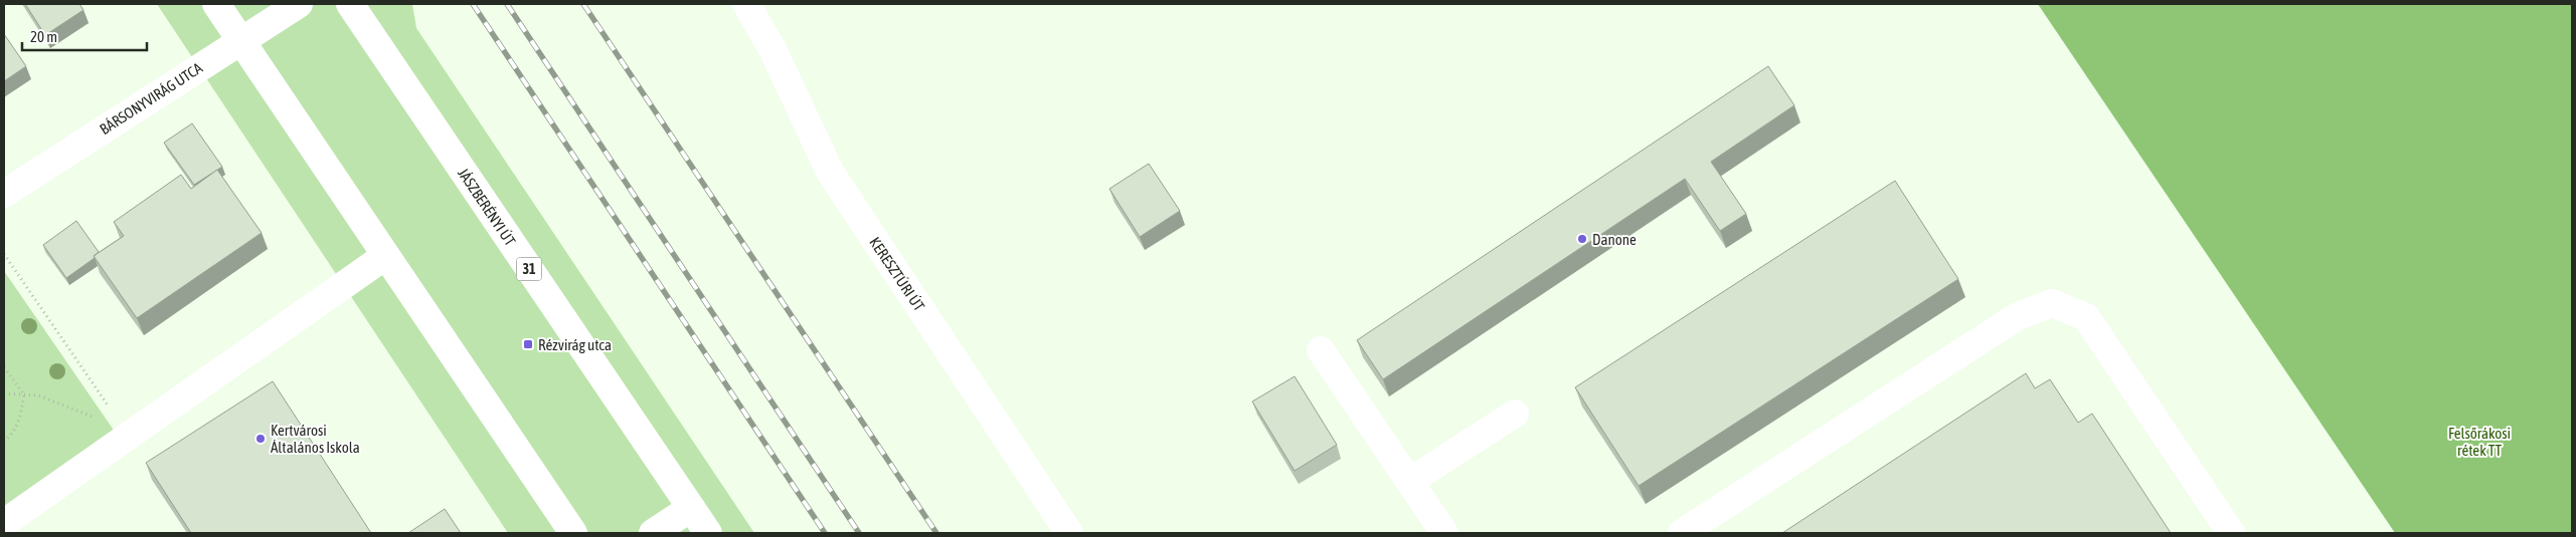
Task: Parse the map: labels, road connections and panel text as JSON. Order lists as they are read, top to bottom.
{
  "streets": {
    "main road": [
      "BÁRSONYVIRÁG UTCA",
      "JÁSZBERÉNYI ÚT",
      "31",
      "KERESZTÚRI ÚT"
    ]
  },
  "parks": ["Felsőrákosi rétek TT"],
  "places": {
    "other": ["Danone", "Kertvárosi Általános Iskola"],
    "transit": ["Rézvirág utca"]
  },
  "scale_bar": "20 m"
}
